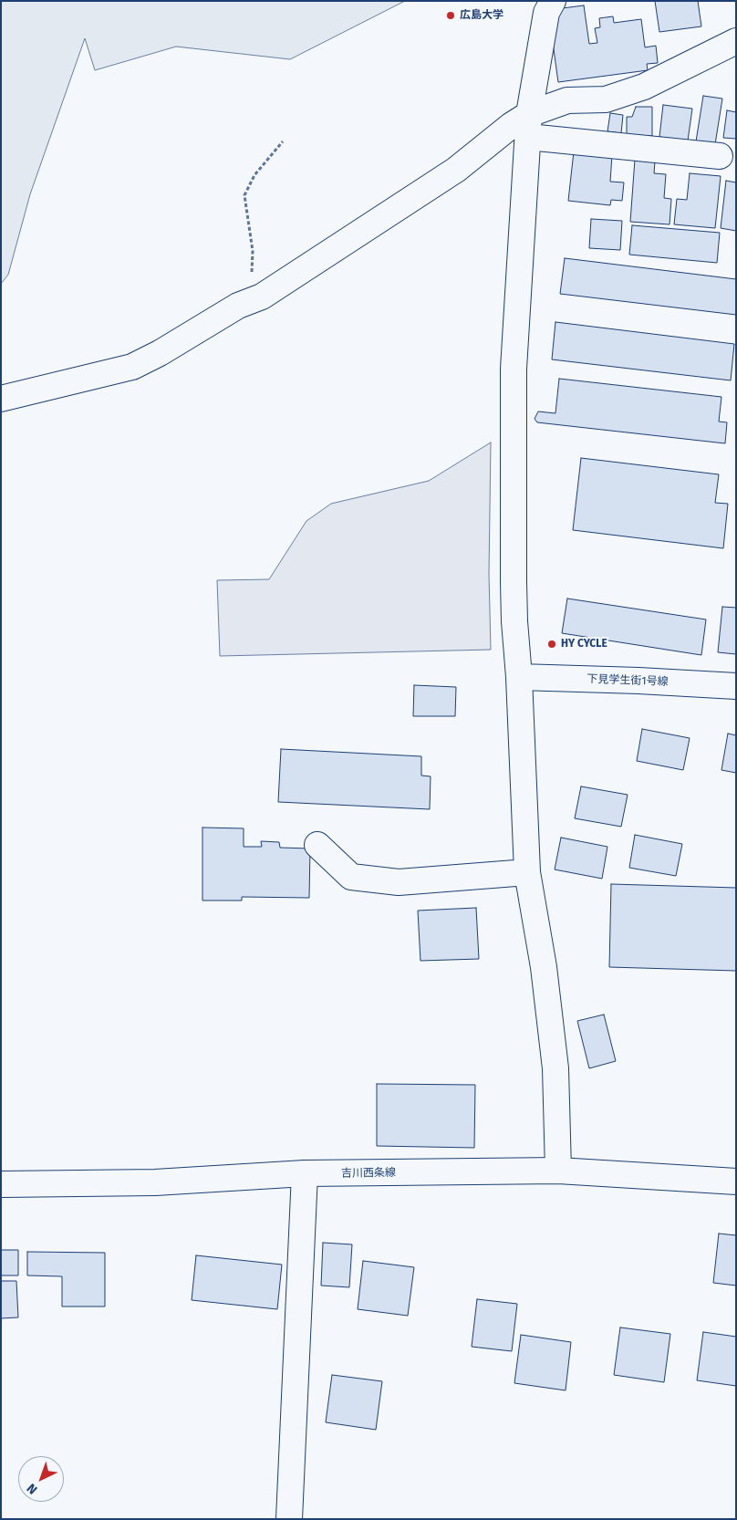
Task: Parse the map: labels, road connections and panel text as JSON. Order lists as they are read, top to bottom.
{
  "streets": {
    "street": ["下見学生街1号線", "吉川西条線"]
  },
  "places": ["広島大学", "HY CYCLE"],
  "north": "bottom left"
}
